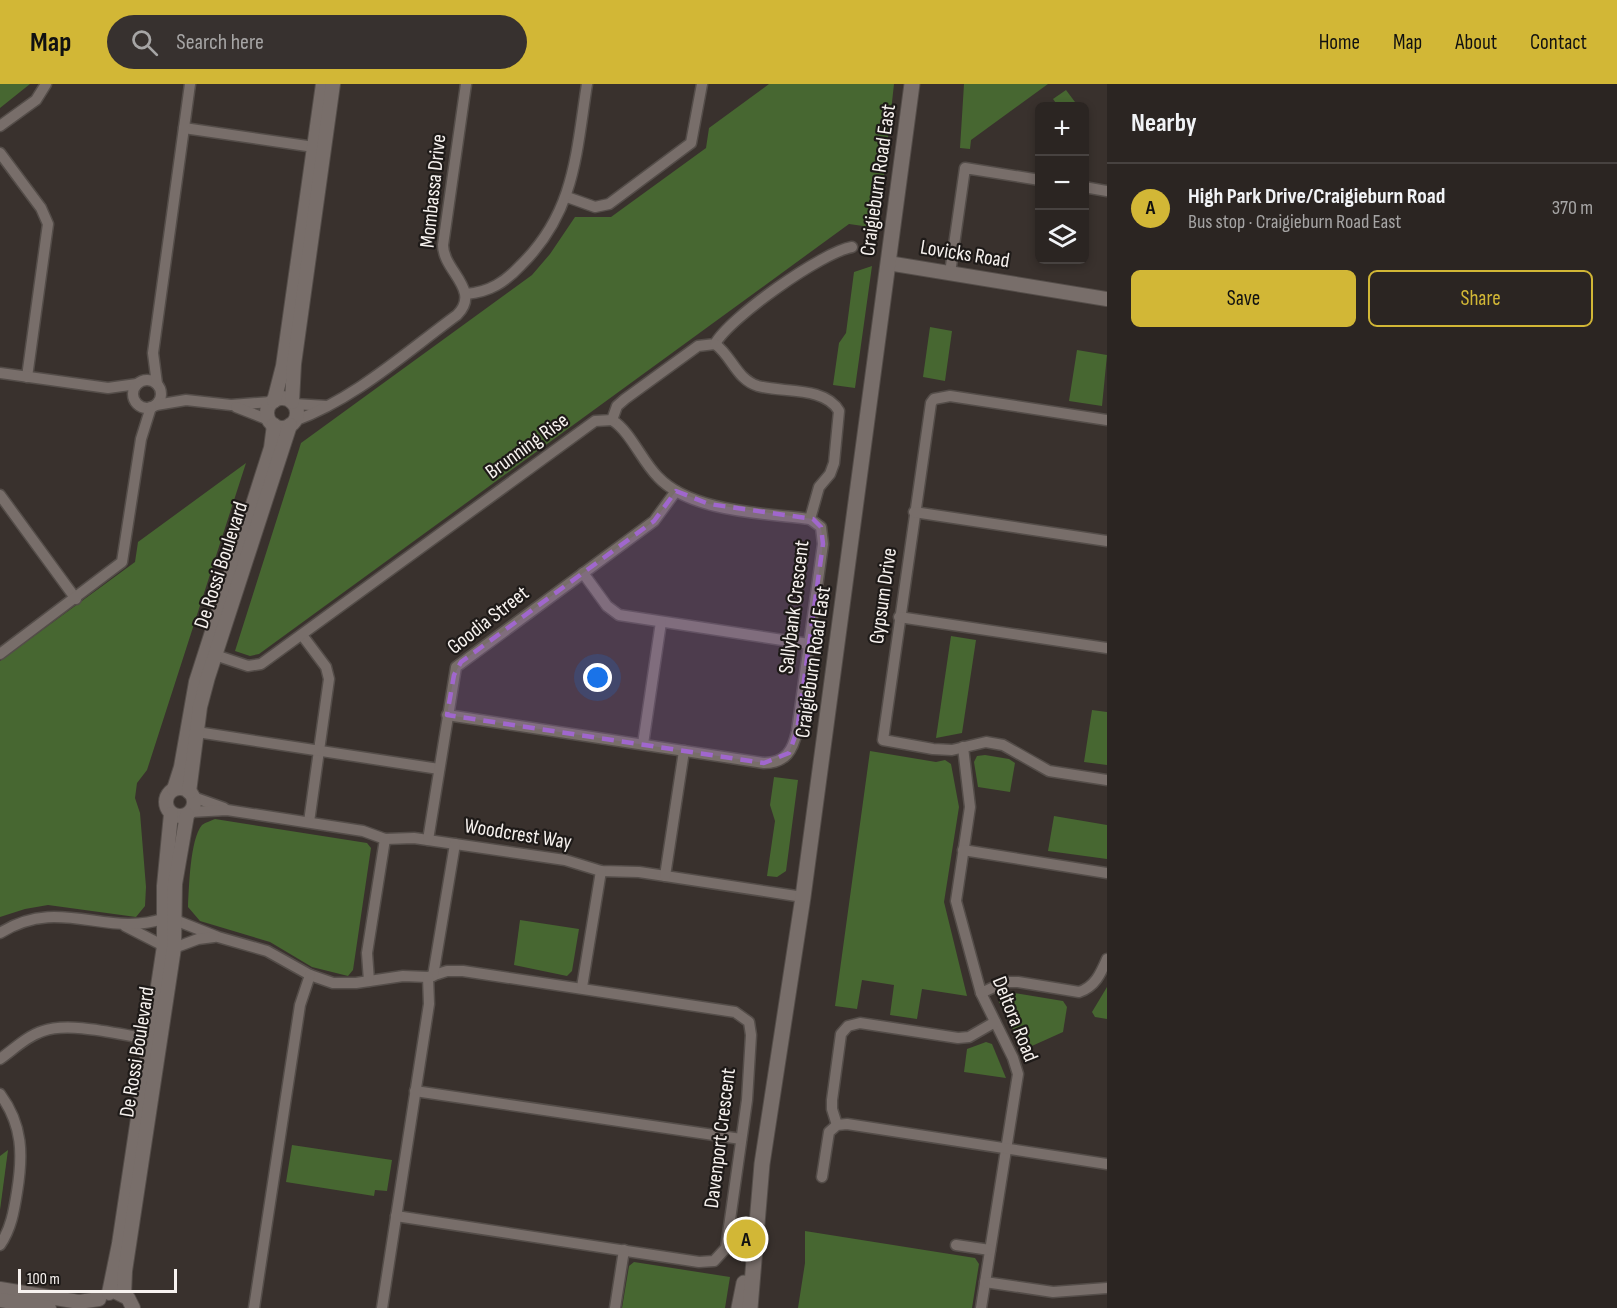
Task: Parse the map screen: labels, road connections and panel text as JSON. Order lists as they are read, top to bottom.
{
  "streets": {
    "main road": ["Craigieburn Road East"],
    "street": [
      "Mombassa Drive",
      "Lovicks Road",
      "Brunning Rise",
      "De Rossi Boulevard",
      "Gypsum Drive",
      "Sallybank Crescent",
      "Goodia Street",
      "Woodcrest Way",
      "Deltora Road",
      "Davenport Crescent"
    ]
  },
  "crossings": [
    ["Craigieburn Road East", "Lovicks Road"],
    ["Craigieburn Road East", "Woodcrest Way"],
    ["Brunning Rise", "De Rossi Boulevard"],
    ["De Rossi Boulevard", "Woodcrest Way"],
    ["De Rossi Boulevard", "Davenport Crescent"],
    ["Gypsum Drive", "Deltora Road"],
    ["Goodia Street", "Woodcrest Way"]
  ],
  "scale_bar": "100 m",
  "page": {
    "header": "Map",
    "search": "Search here",
    "nav": [
      "Home",
      "Map",
      "About",
      "Contact"
    ],
    "heading": "Nearby",
    "map_buttons": ["+", "−"],
    "list": [
      {
        "mark": "A",
        "name": "High Park Drive/Craigieburn Road",
        "note": "Bus stop · Craigieburn Road East",
        "value": "370 m"
      }
    ],
    "buttons": ["Save", "Share"],
    "pins": "A",
    "scale": "100 m"
  }
}
